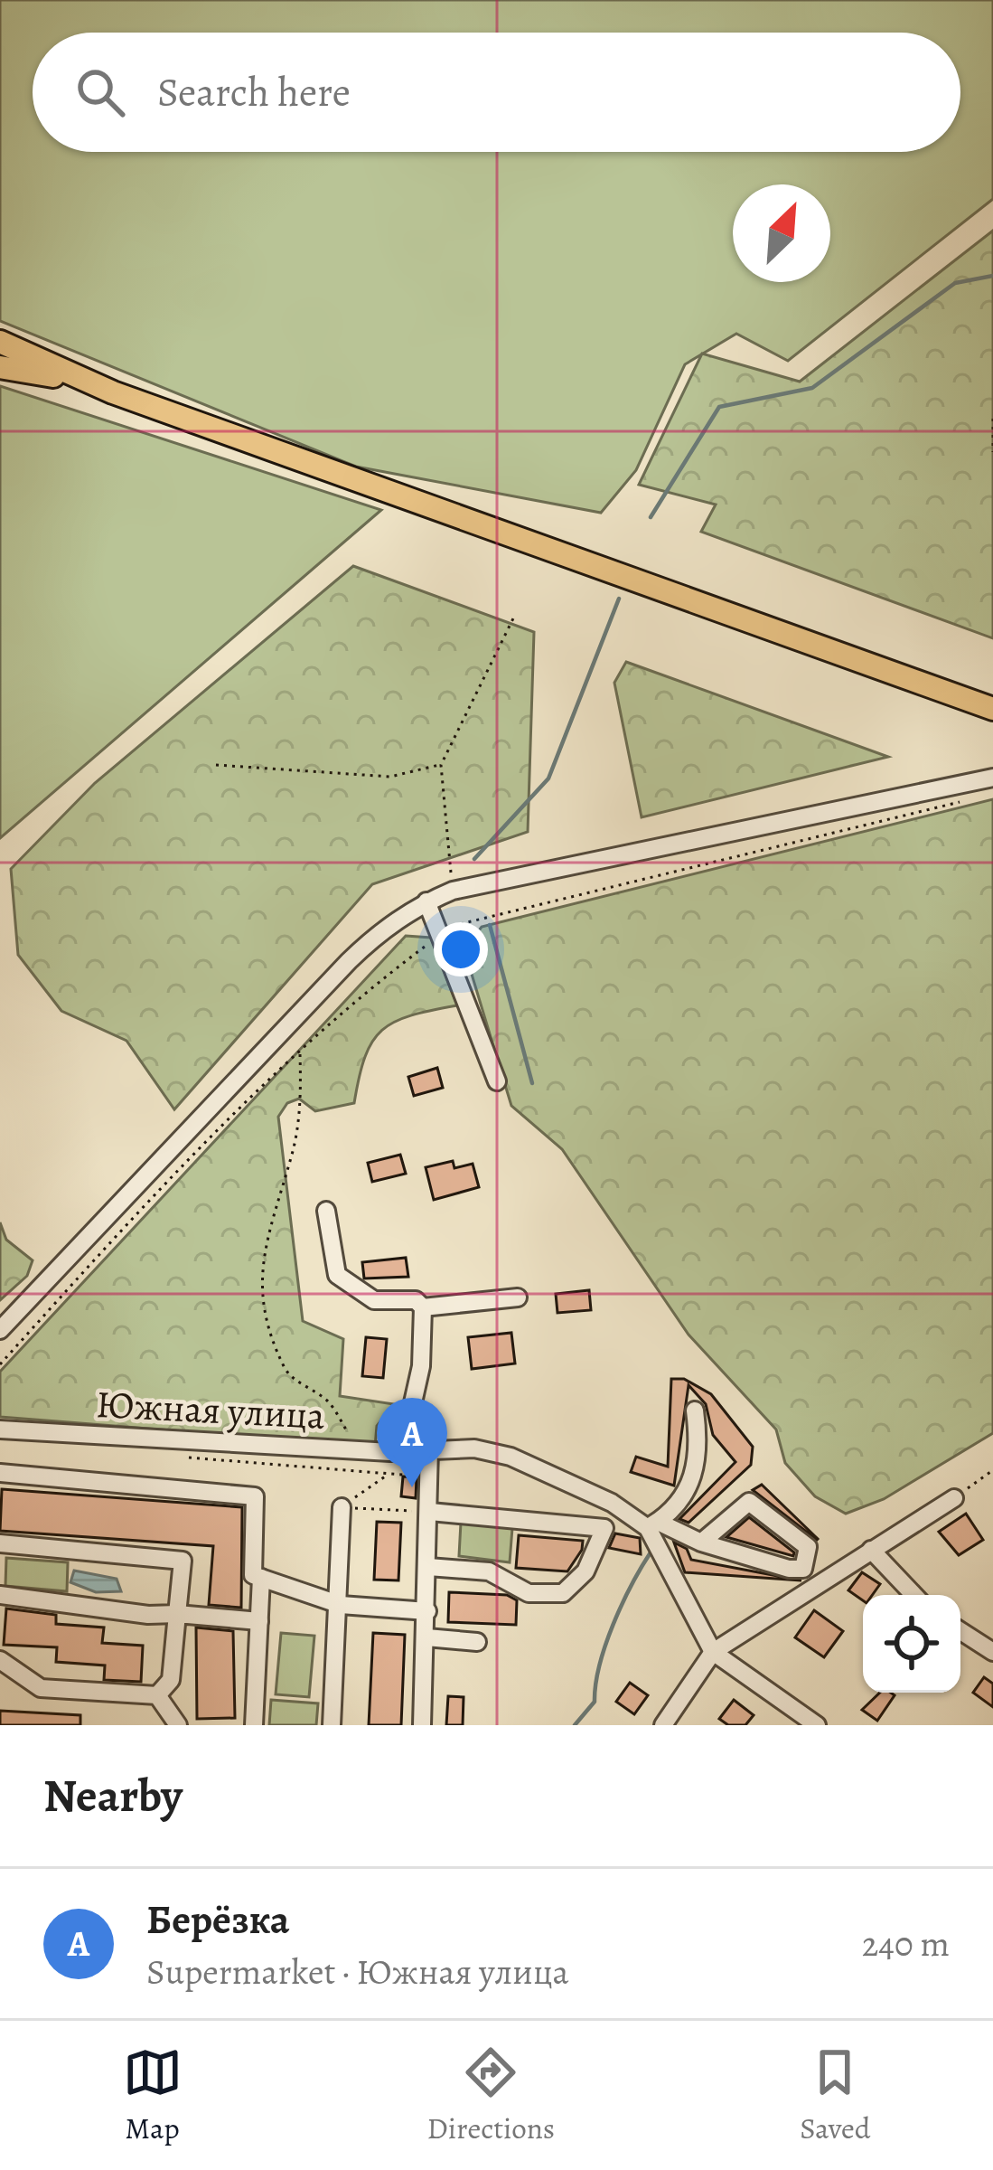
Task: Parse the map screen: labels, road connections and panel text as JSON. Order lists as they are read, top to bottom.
{
  "streets": {
    "street": ["Южная улица"]
  },
  "north": "top right",
  "page": {
    "search": "Search here",
    "pins": "A",
    "heading": "Nearby",
    "list": [
      {
        "mark": "A",
        "name": "Берёзка",
        "note": "Supermarket · Южная улица",
        "value": "240 m"
      }
    ],
    "nav": ["Map", "Directions", "Saved"]
  }
}
